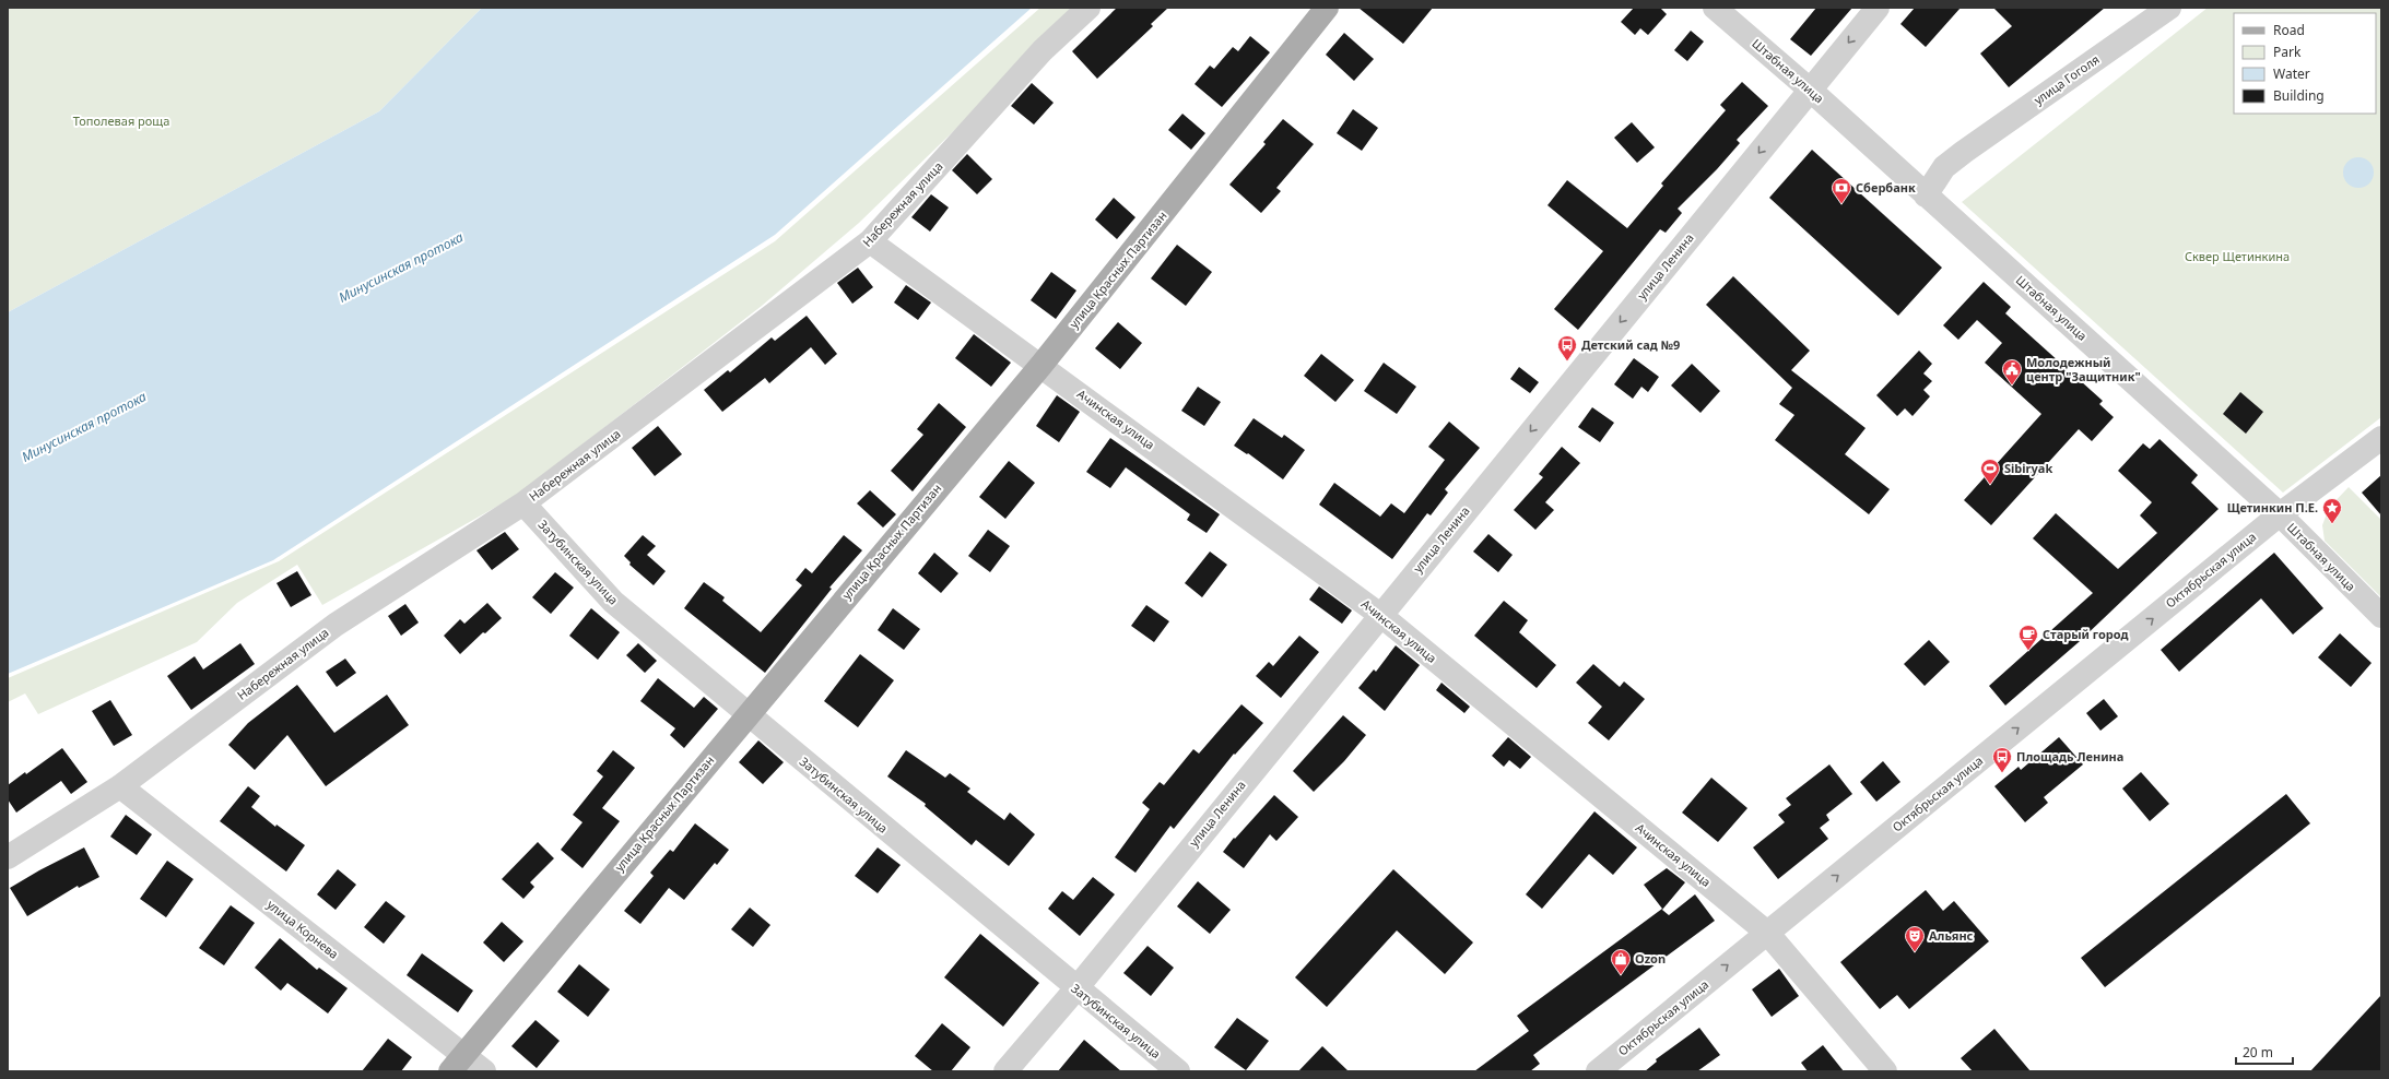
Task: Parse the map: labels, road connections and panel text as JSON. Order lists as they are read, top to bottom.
{
  "streets": {
    "main road": ["улица Красных Партизан"],
    "street": [
      "Штабная улица",
      "улица Гоголя",
      "Набережная улица",
      "улица Ленина",
      "Ачинская улица",
      "Затубинская улица",
      "Октябрьская улица",
      "улица Корнева"
    ]
  },
  "crossings": [
    ["Штабная улица", "улица Гоголя"],
    ["Штабная улица", "улица Ленина"],
    ["Штабная улица", "Октябрьская улица"],
    ["Набережная улица", "Ачинская улица"],
    ["Набережная улица", "Затубинская улица"],
    ["Набережная улица", "улица Корнева"],
    ["улица Ленина", "Ачинская улица"],
    ["улица Ленина", "Затубинская улица"],
    ["улица Красных Партизан", "Ачинская улица"],
    ["улица Красных Партизан", "Затубинская улица"],
    ["улица Красных Партизан", "улица Корнева"],
    ["Ачинская улица", "Октябрьская улица"]
  ],
  "one_way": ["улица Ленина", "Октябрьская улица"],
  "water": ["Минусинская протока"],
  "parks": ["Тополевая роща", "Сквер Щетинкина"],
  "places": {
    "bank": ["Сбербанк"],
    "bus stop": ["Детский сад №9", "Площадь Ленина"],
    "public building": ["Молодежный центр \"Защитник\""],
    "sports": ["Sibiryak"],
    "place": ["Щетинкин П.Е."],
    "cafe": ["Старый город"],
    "theatre": ["Альянс"],
    "shop": ["Ozon"]
  },
  "legend": [
    "Road",
    "Park",
    "Water",
    "Building"
  ],
  "scale_bar": "20 m"
}
